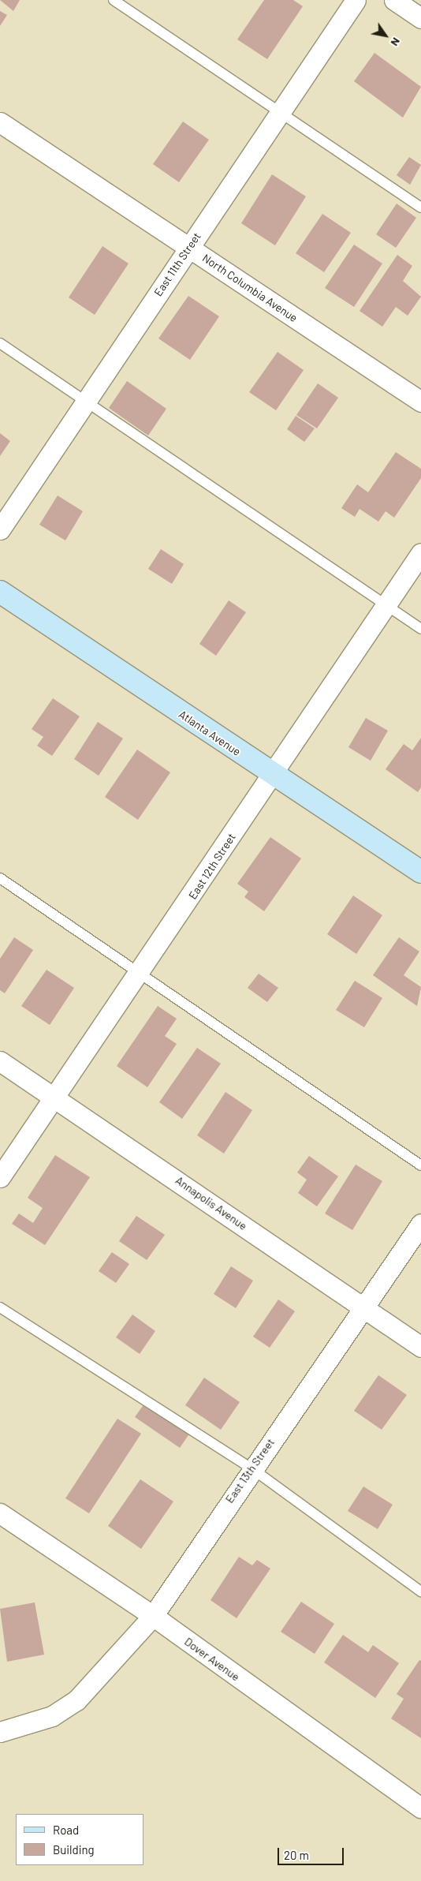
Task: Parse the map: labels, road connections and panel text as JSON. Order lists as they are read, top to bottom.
{
  "streets": {
    "street": [
      "East 11th Street",
      "North Columbia Avenue",
      "Atlanta Avenue",
      "East 12th Street",
      "Annapolis Avenue",
      "East 13th Street",
      "Dover Avenue"
    ]
  },
  "crossings": [
    ["East 11th Street", "North Columbia Avenue"],
    ["Atlanta Avenue", "East 12th Street"],
    ["East 12th Street", "Annapolis Avenue"],
    ["Annapolis Avenue", "East 13th Street"],
    ["East 13th Street", "Dover Avenue"]
  ],
  "legend": ["Road", "Building"],
  "scale_bar": "20 m",
  "north": "bottom right"
}
